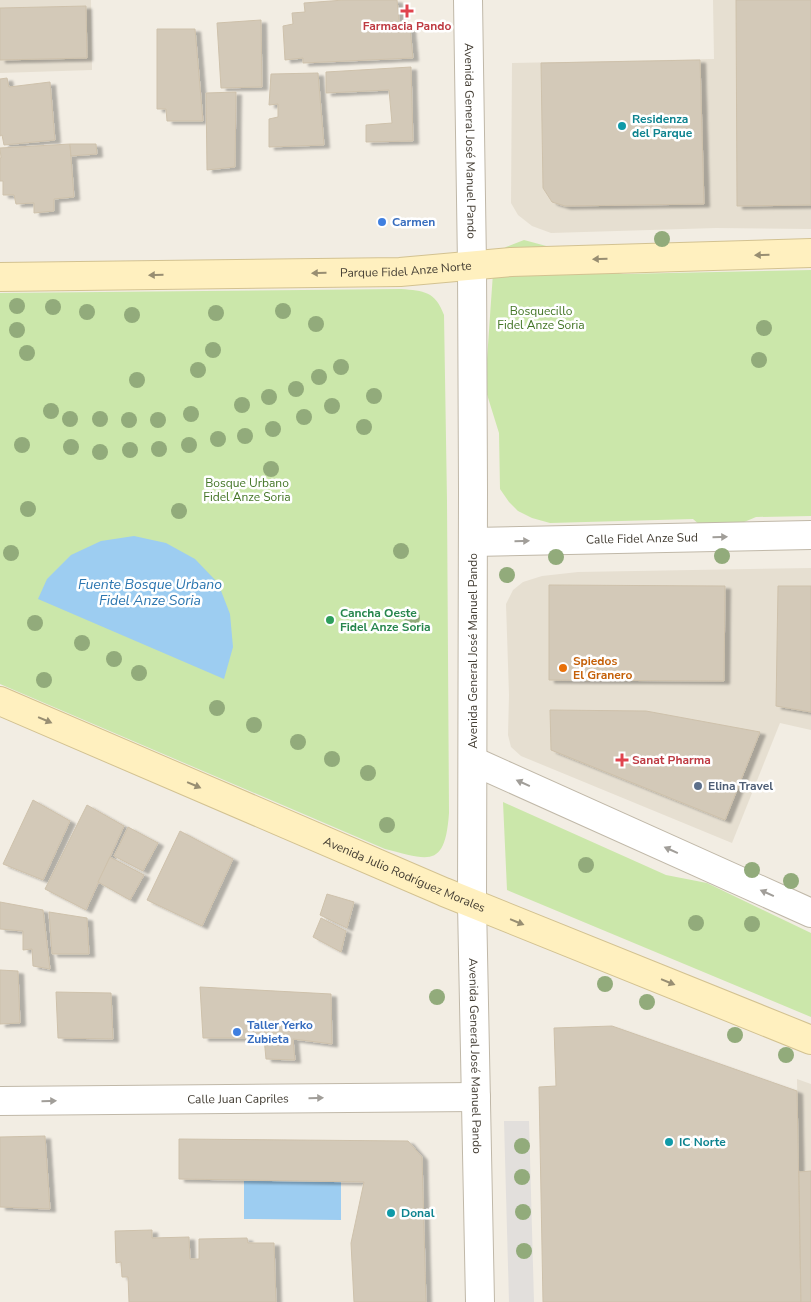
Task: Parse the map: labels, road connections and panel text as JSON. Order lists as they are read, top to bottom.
{
  "streets": {
    "street": [
      "Avenida General José Manuel Pando",
      "Parque Fidel Anze Norte",
      "Calle Fidel Anze Sud",
      "Avenida Julio Rodríguez Morales",
      "Calle Juan Capriles"
    ]
  },
  "crossings": [
    ["Avenida General José Manuel Pando", "Parque Fidel Anze Norte"],
    ["Avenida General José Manuel Pando", "Calle Fidel Anze Sud"],
    ["Avenida General José Manuel Pando", "Avenida Julio Rodríguez Morales"],
    ["Avenida General José Manuel Pando", "Calle Juan Capriles"]
  ],
  "one_way": ["Parque Fidel Anze Norte", "Calle Fidel Anze Sud", "Calle Juan Capriles"],
  "water": ["Fuente Bosque Urbano Fidel Anze Soria"],
  "parks": ["Bosquecillo Fidel Anze Soria", "Bosque Urbano Fidel Anze Soria"],
  "places": {
    "health": ["Farmacia Pando", "Sanat Pharma"],
    "other": [
      "Residenza del Parque",
      "Carmen",
      "Cancha Oeste Fidel Anze Soria",
      "Spiedos El Granero",
      "Elina Travel",
      "Taller Yerko Zubieta",
      "IC Norte",
      "Donal"
    ]
  }
}
